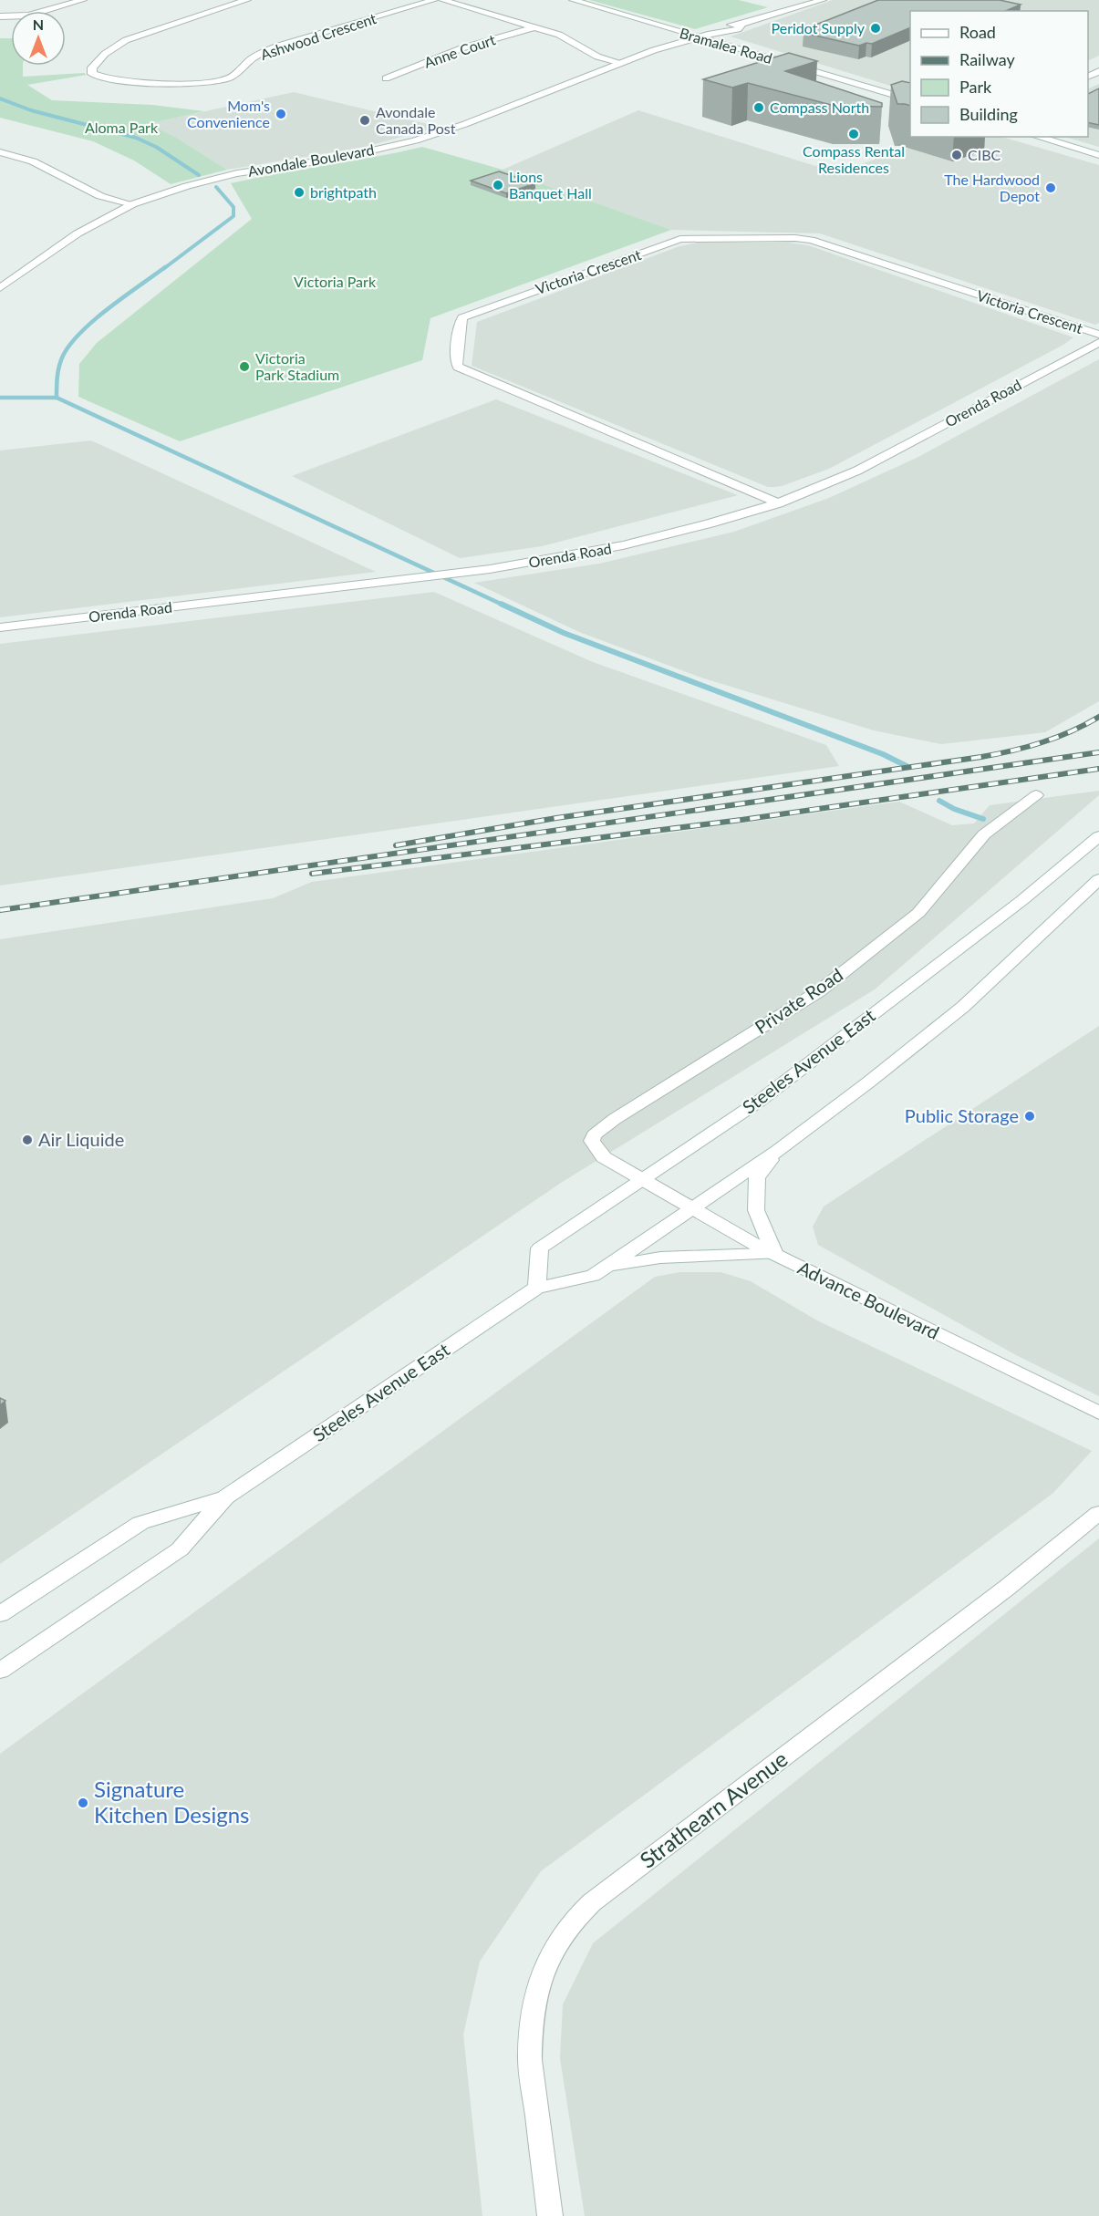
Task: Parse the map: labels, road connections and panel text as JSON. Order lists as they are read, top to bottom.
{
  "streets": {
    "street": [
      "Ashwood Crescent",
      "Bramalea Road",
      "Anne Court",
      "Avondale Boulevard",
      "Victoria Crescent",
      "Orenda Road",
      "Private Road",
      "Steeles Avenue East",
      "Advance Boulevard",
      "Strathearn Avenue"
    ]
  },
  "crossings": [
    ["Bramalea Road", "Avondale Boulevard"],
    ["Victoria Crescent", "Orenda Road"],
    ["Private Road", "Steeles Avenue East"],
    ["Private Road", "Advance Boulevard"],
    ["Steeles Avenue East", "Advance Boulevard"]
  ],
  "parks": ["Aloma Park", "Victoria Park"],
  "places": [
    "Peridot Supply",
    "Compass North",
    "Mom's Convenience",
    "Avondale Canada Post",
    "Compass Rental Residences",
    "CIBC",
    "Lions Banquet Hall",
    "The Hardwood Depot",
    "brightpath",
    "Victoria Park Stadium",
    "Public Storage",
    "Air Liquide",
    "Signature Kitchen Designs"
  ],
  "legend": [
    "Road",
    "Railway",
    "Park",
    "Building"
  ],
  "north": "top"
}
